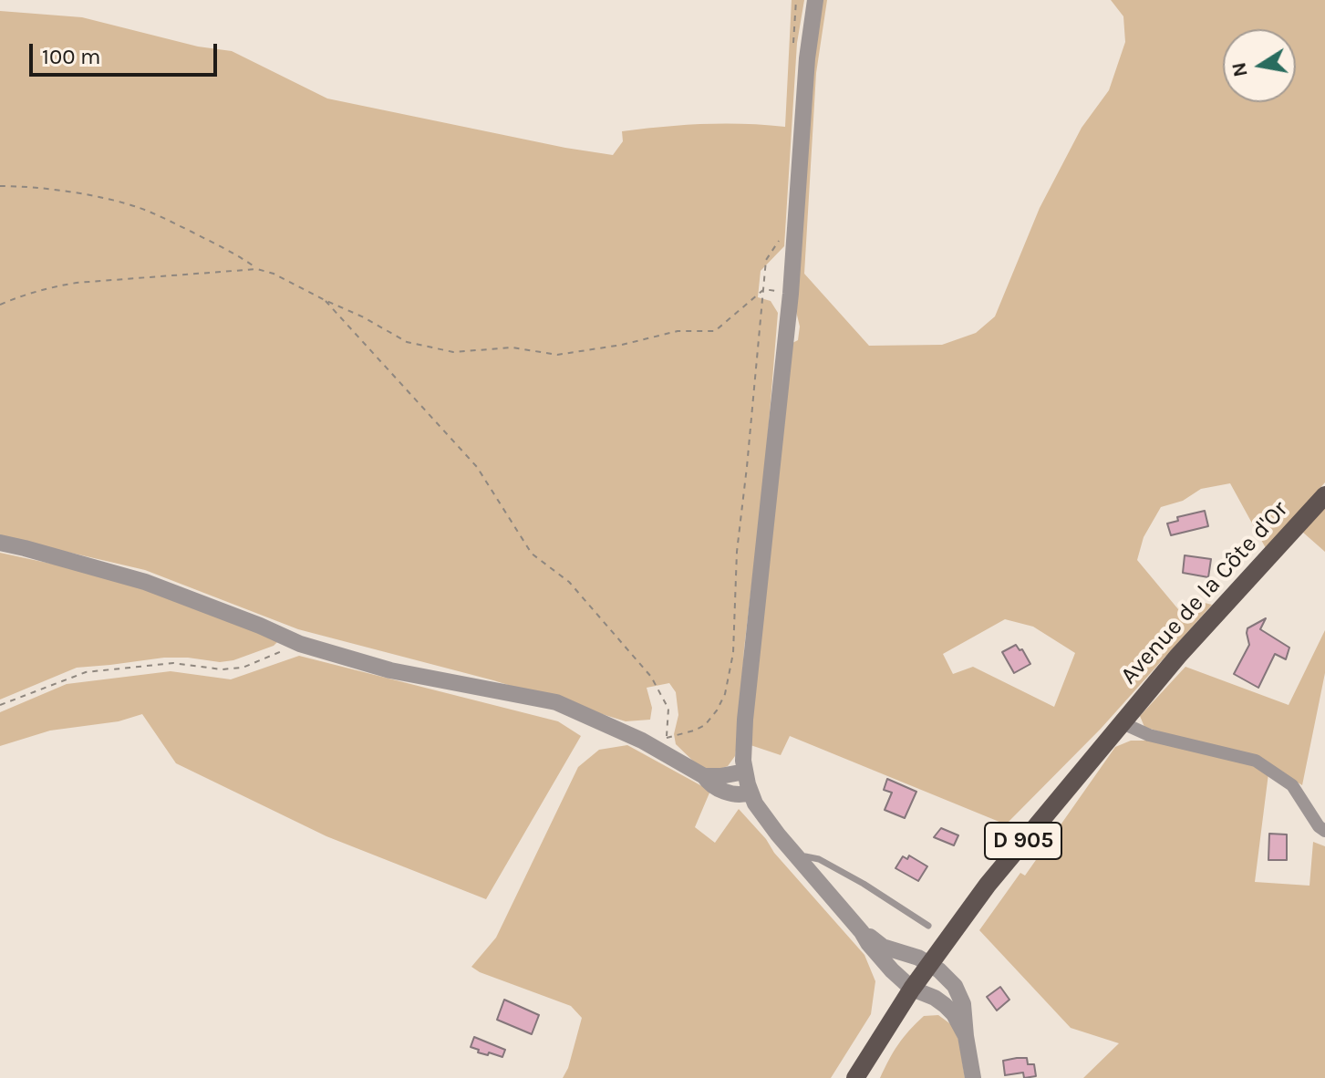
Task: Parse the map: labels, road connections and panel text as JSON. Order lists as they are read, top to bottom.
{
  "streets": {
    "main road": ["Avenue de la Côte d'Or", "D 905"]
  },
  "crossings": [
    ["Avenue de la Côte d'Or", "D 905"]
  ],
  "scale_bar": "100 m",
  "north": "left"
}
